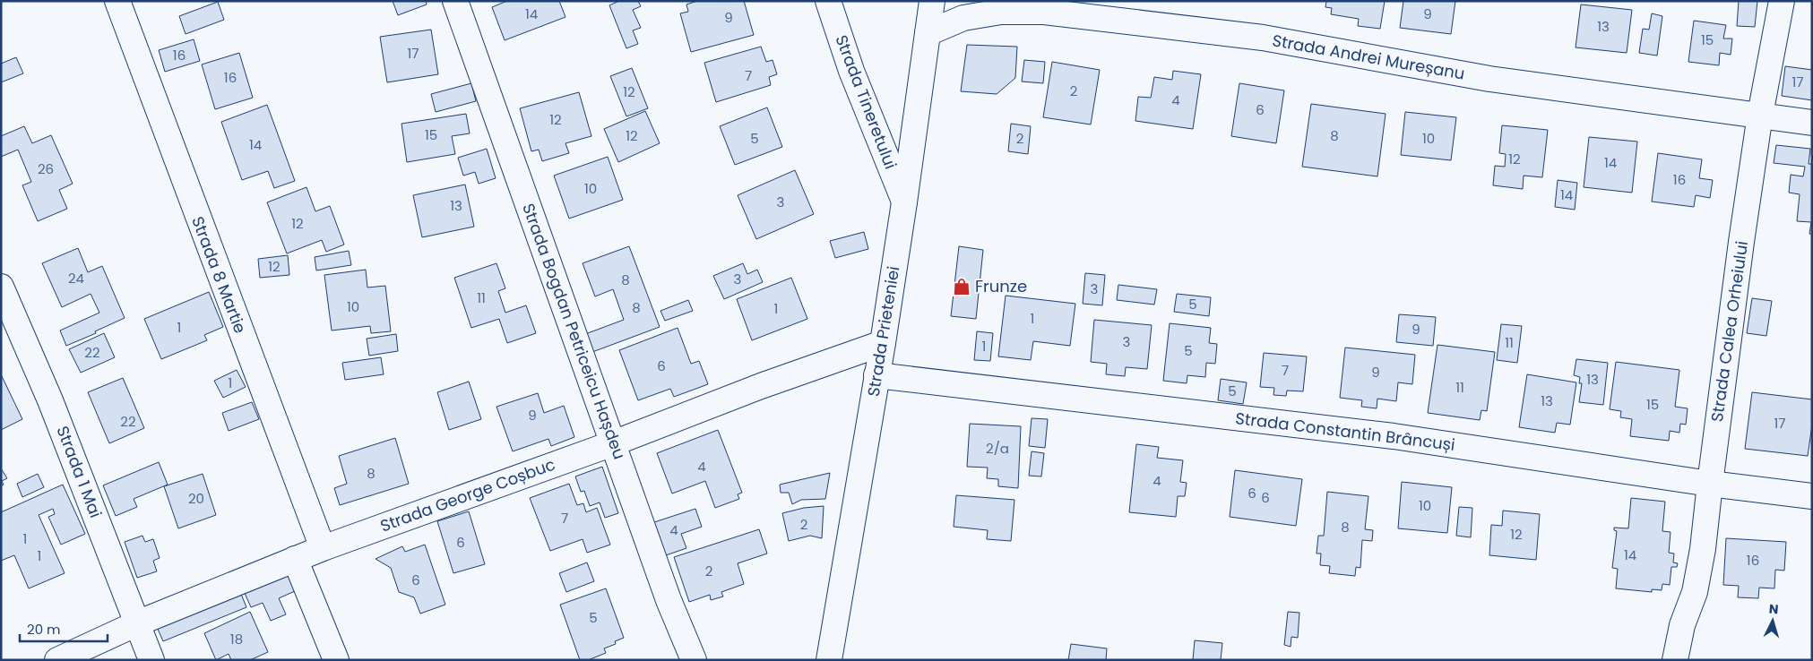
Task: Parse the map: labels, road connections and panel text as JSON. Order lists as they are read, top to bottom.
{
  "streets": {
    "street": [
      "Strada Andrei Mureșanu",
      "Strada Tineretului",
      "Strada 8 Martie",
      "Strada Bogdan Petriceicu Hașdeu",
      "Strada Prieteniei",
      "Strada Calea Orheiului",
      "Strada Constantin Brâncuși",
      "Strada 1 Mai",
      "Strada George Coșbuc"
    ]
  },
  "crossings": [
    ["Strada Andrei Mureșanu", "Strada Prieteniei"],
    ["Strada Andrei Mureșanu", "Strada Calea Orheiului"],
    ["Strada Tineretului", "Strada Prieteniei"],
    ["Strada 8 Martie", "Strada George Coșbuc"],
    ["Strada Bogdan Petriceicu Hașdeu", "Strada George Coșbuc"],
    ["Strada Prieteniei", "Strada Constantin Brâncuși"],
    ["Strada Prieteniei", "Strada George Coșbuc"],
    ["Strada Calea Orheiului", "Strada Constantin Brâncuși"],
    ["Strada 1 Mai", "Strada George Coșbuc"]
  ],
  "places": {
    "shop": ["Frunze"]
  },
  "house_numbers": [
    "14",
    "9",
    "9",
    "13",
    "15",
    "17",
    "16",
    "7",
    "16",
    "17",
    "2",
    "12",
    "4",
    "6",
    "12",
    "15",
    "12",
    "8",
    "5",
    "2",
    "10",
    "14",
    "12",
    "14",
    "26",
    "16",
    "10",
    "14",
    "3",
    "13",
    "12",
    "12",
    "24",
    "3",
    "8",
    "3",
    "11",
    "5",
    "10",
    "8",
    "1",
    "1",
    "1",
    "9",
    "3",
    "11",
    "1",
    "5",
    "22",
    "6",
    "7",
    "9",
    "13",
    "1",
    "11",
    "5",
    "13",
    "15",
    "9",
    "22",
    "17",
    "2/a",
    "4",
    "8",
    "4",
    "6",
    "6",
    "20",
    "10",
    "7",
    "2",
    "8",
    "4",
    "12",
    "1",
    "6",
    "14",
    "1",
    "16",
    "2",
    "6",
    "5",
    "18"
  ],
  "scale_bar": "20 m",
  "north": "top"
}
